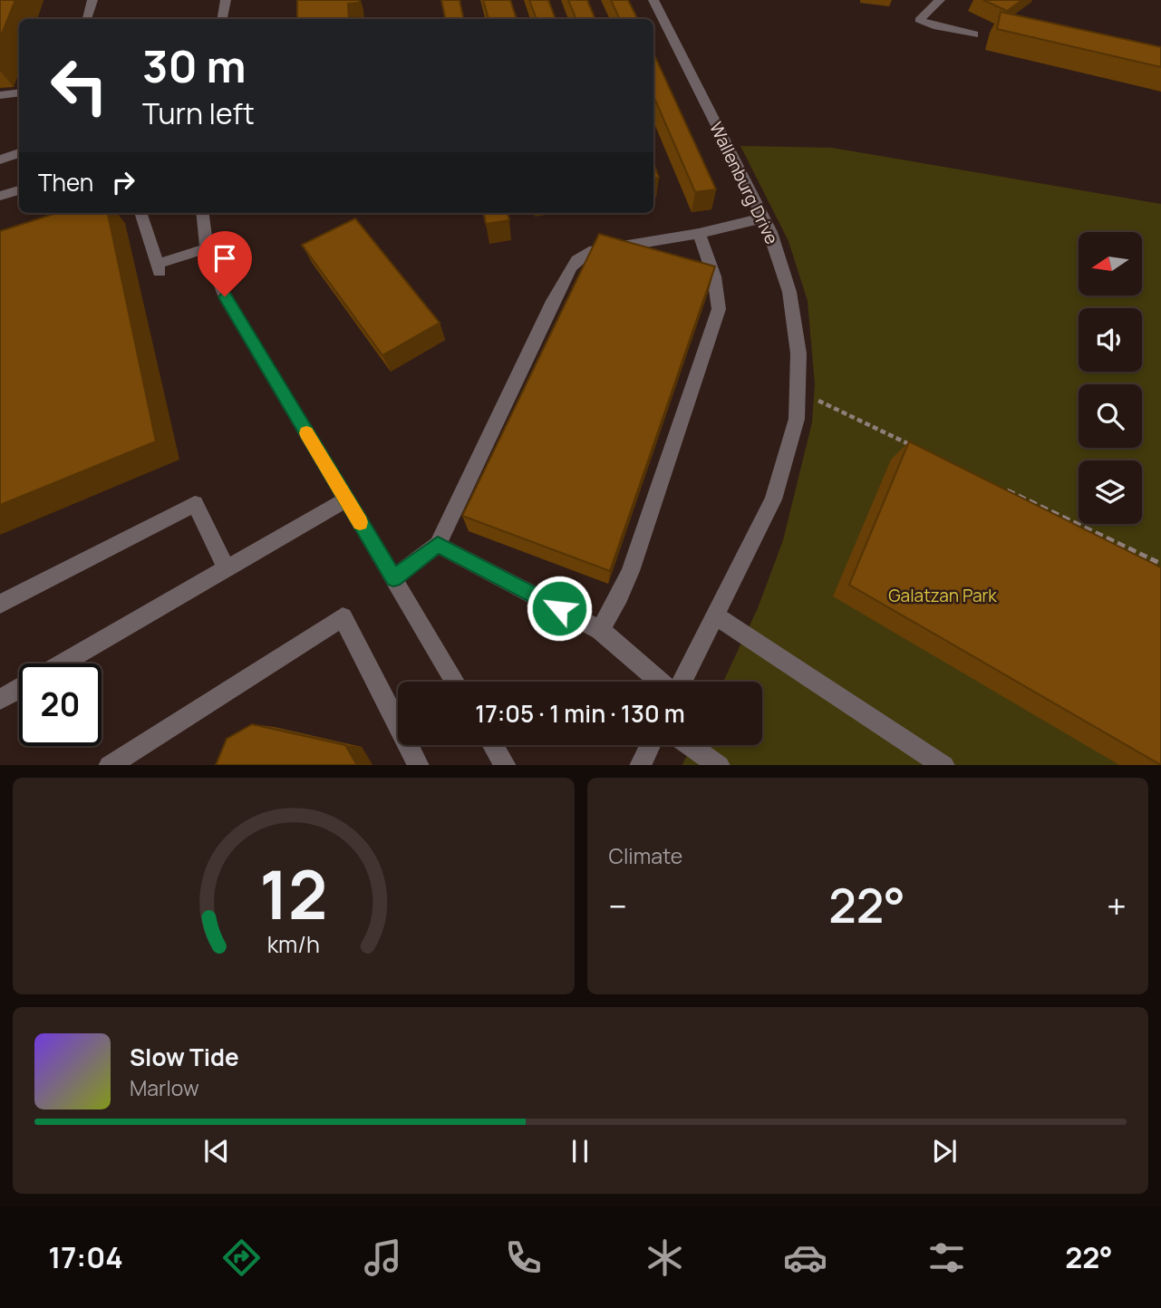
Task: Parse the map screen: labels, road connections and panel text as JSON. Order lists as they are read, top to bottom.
{
  "streets": {
    "street": ["Wallenburg Drive"]
  },
  "parks": ["Galatzan Park"],
  "north": "left",
  "page": {
    "turn": ["30 m", "Turn left"],
    "then": "Then",
    "limit": "20",
    "trip": "17:05 · 1 min · 130 m",
    "tile": "Climate",
    "heat": ["−", "22°", "+"],
    "song": ["Slow Tide", "Marlow"],
    "tabs": ["17:04", "22°"],
    "gauge": ["12", "km/h"]
  }
}
